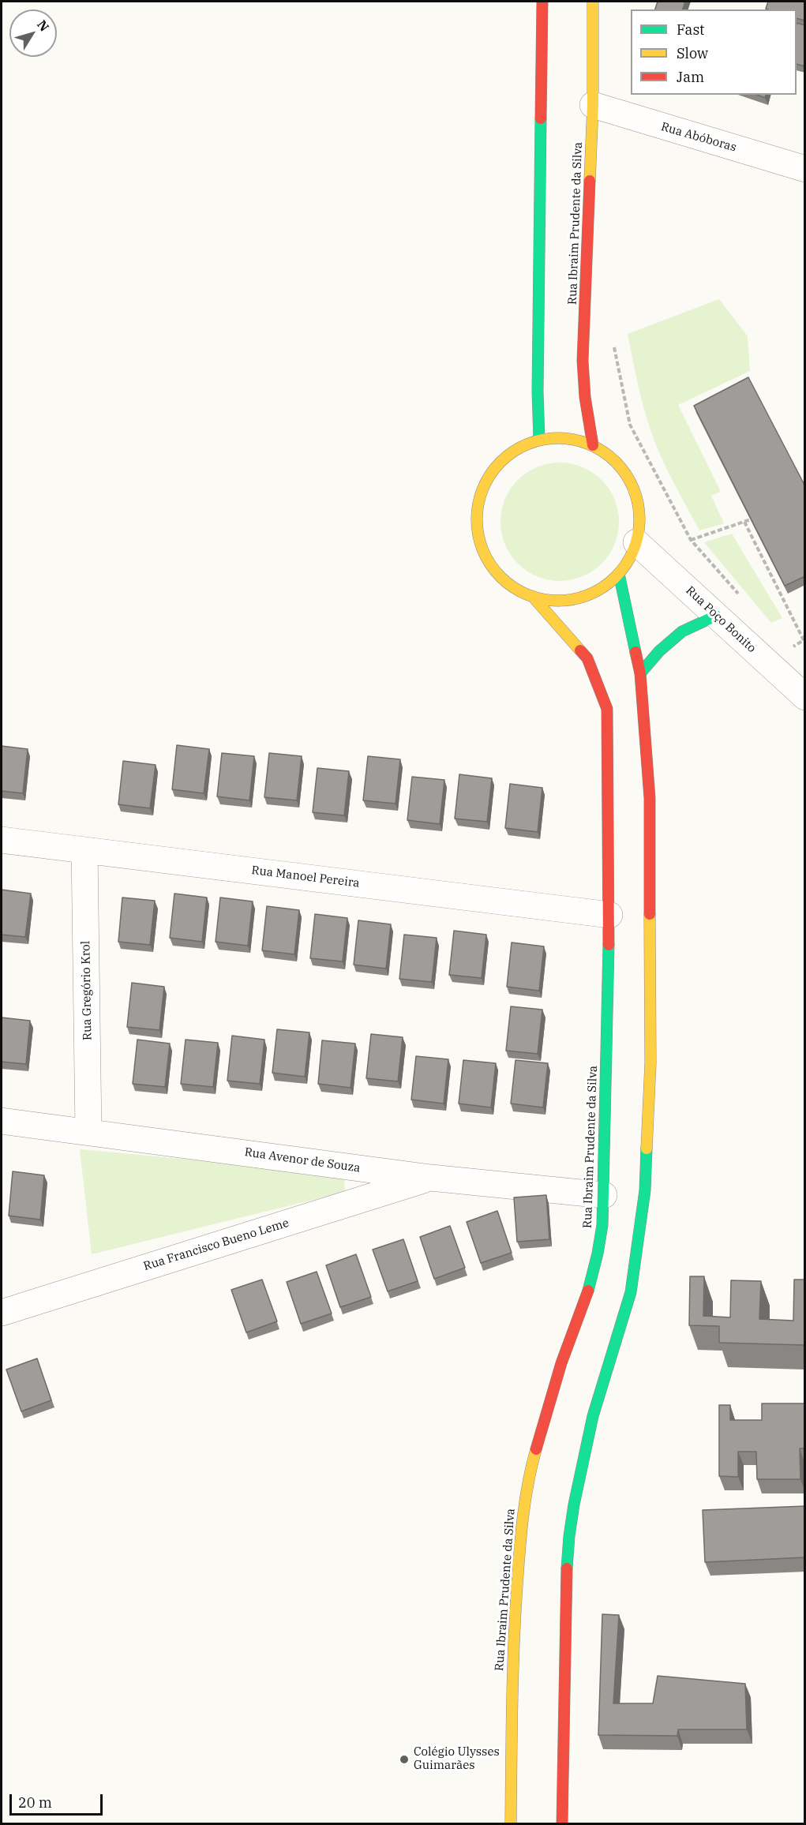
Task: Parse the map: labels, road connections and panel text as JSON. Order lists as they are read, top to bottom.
{
  "streets": {
    "street": [
      "Rua Abóboras",
      "Rua Ibraim Prudente da Silva",
      "Rua Poço Bonito",
      "Rua Manoel Pereira",
      "Rua Gregório Krol",
      "Rua Avenor de Souza",
      "Rua Francisco Bueno Leme"
    ]
  },
  "crossings": [
    ["Rua Abóboras", "Rua Ibraim Prudente da Silva"],
    ["Rua Ibraim Prudente da Silva", "Rua Poço Bonito"],
    ["Rua Ibraim Prudente da Silva", "Rua Manoel Pereira"],
    ["Rua Ibraim Prudente da Silva", "Rua Avenor de Souza"],
    ["Rua Manoel Pereira", "Rua Gregório Krol"],
    ["Rua Gregório Krol", "Rua Avenor de Souza"],
    ["Rua Avenor de Souza", "Rua Francisco Bueno Leme"]
  ],
  "places": ["Colégio Ulysses Guimarães"],
  "legend": ["Fast", "Slow", "Jam"],
  "scale_bar": "20 m",
  "north": "top right"
}
